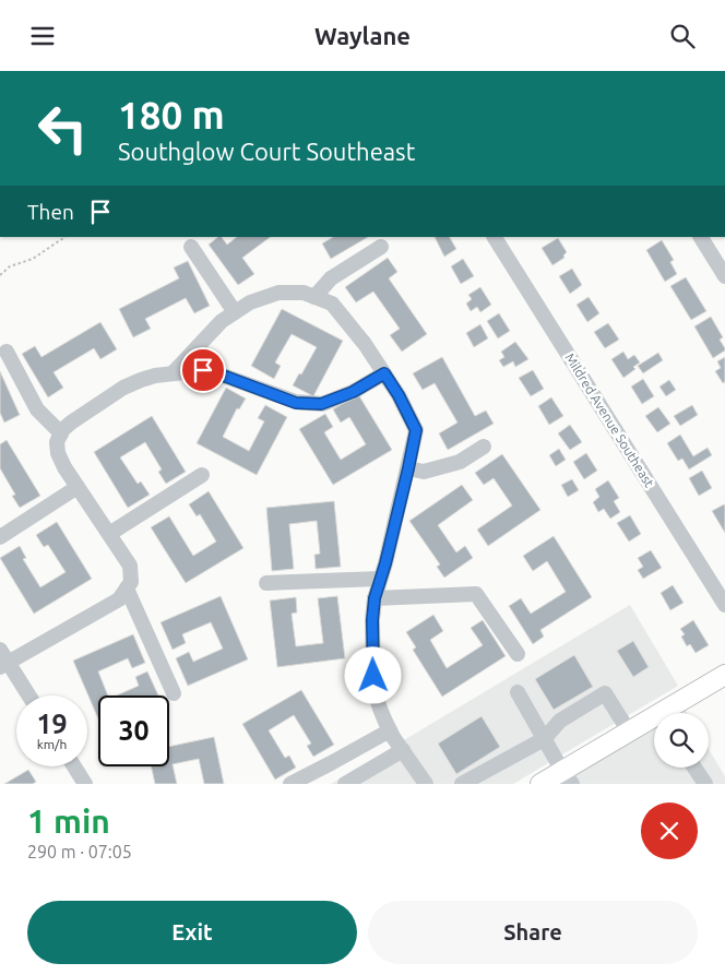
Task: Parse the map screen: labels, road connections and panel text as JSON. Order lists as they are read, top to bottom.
{
  "streets": {
    "street": ["Mildred Avenue Southeast"]
  },
  "page": {
    "header": "Waylane",
    "turn": ["180 m", "Southglow Court Southeast"],
    "then": "Then",
    "speed": "19 km/h",
    "limit": "30",
    "heading": ["1 min", "290 m · 07:05"],
    "buttons": ["Exit", "Share"]
  }
}
